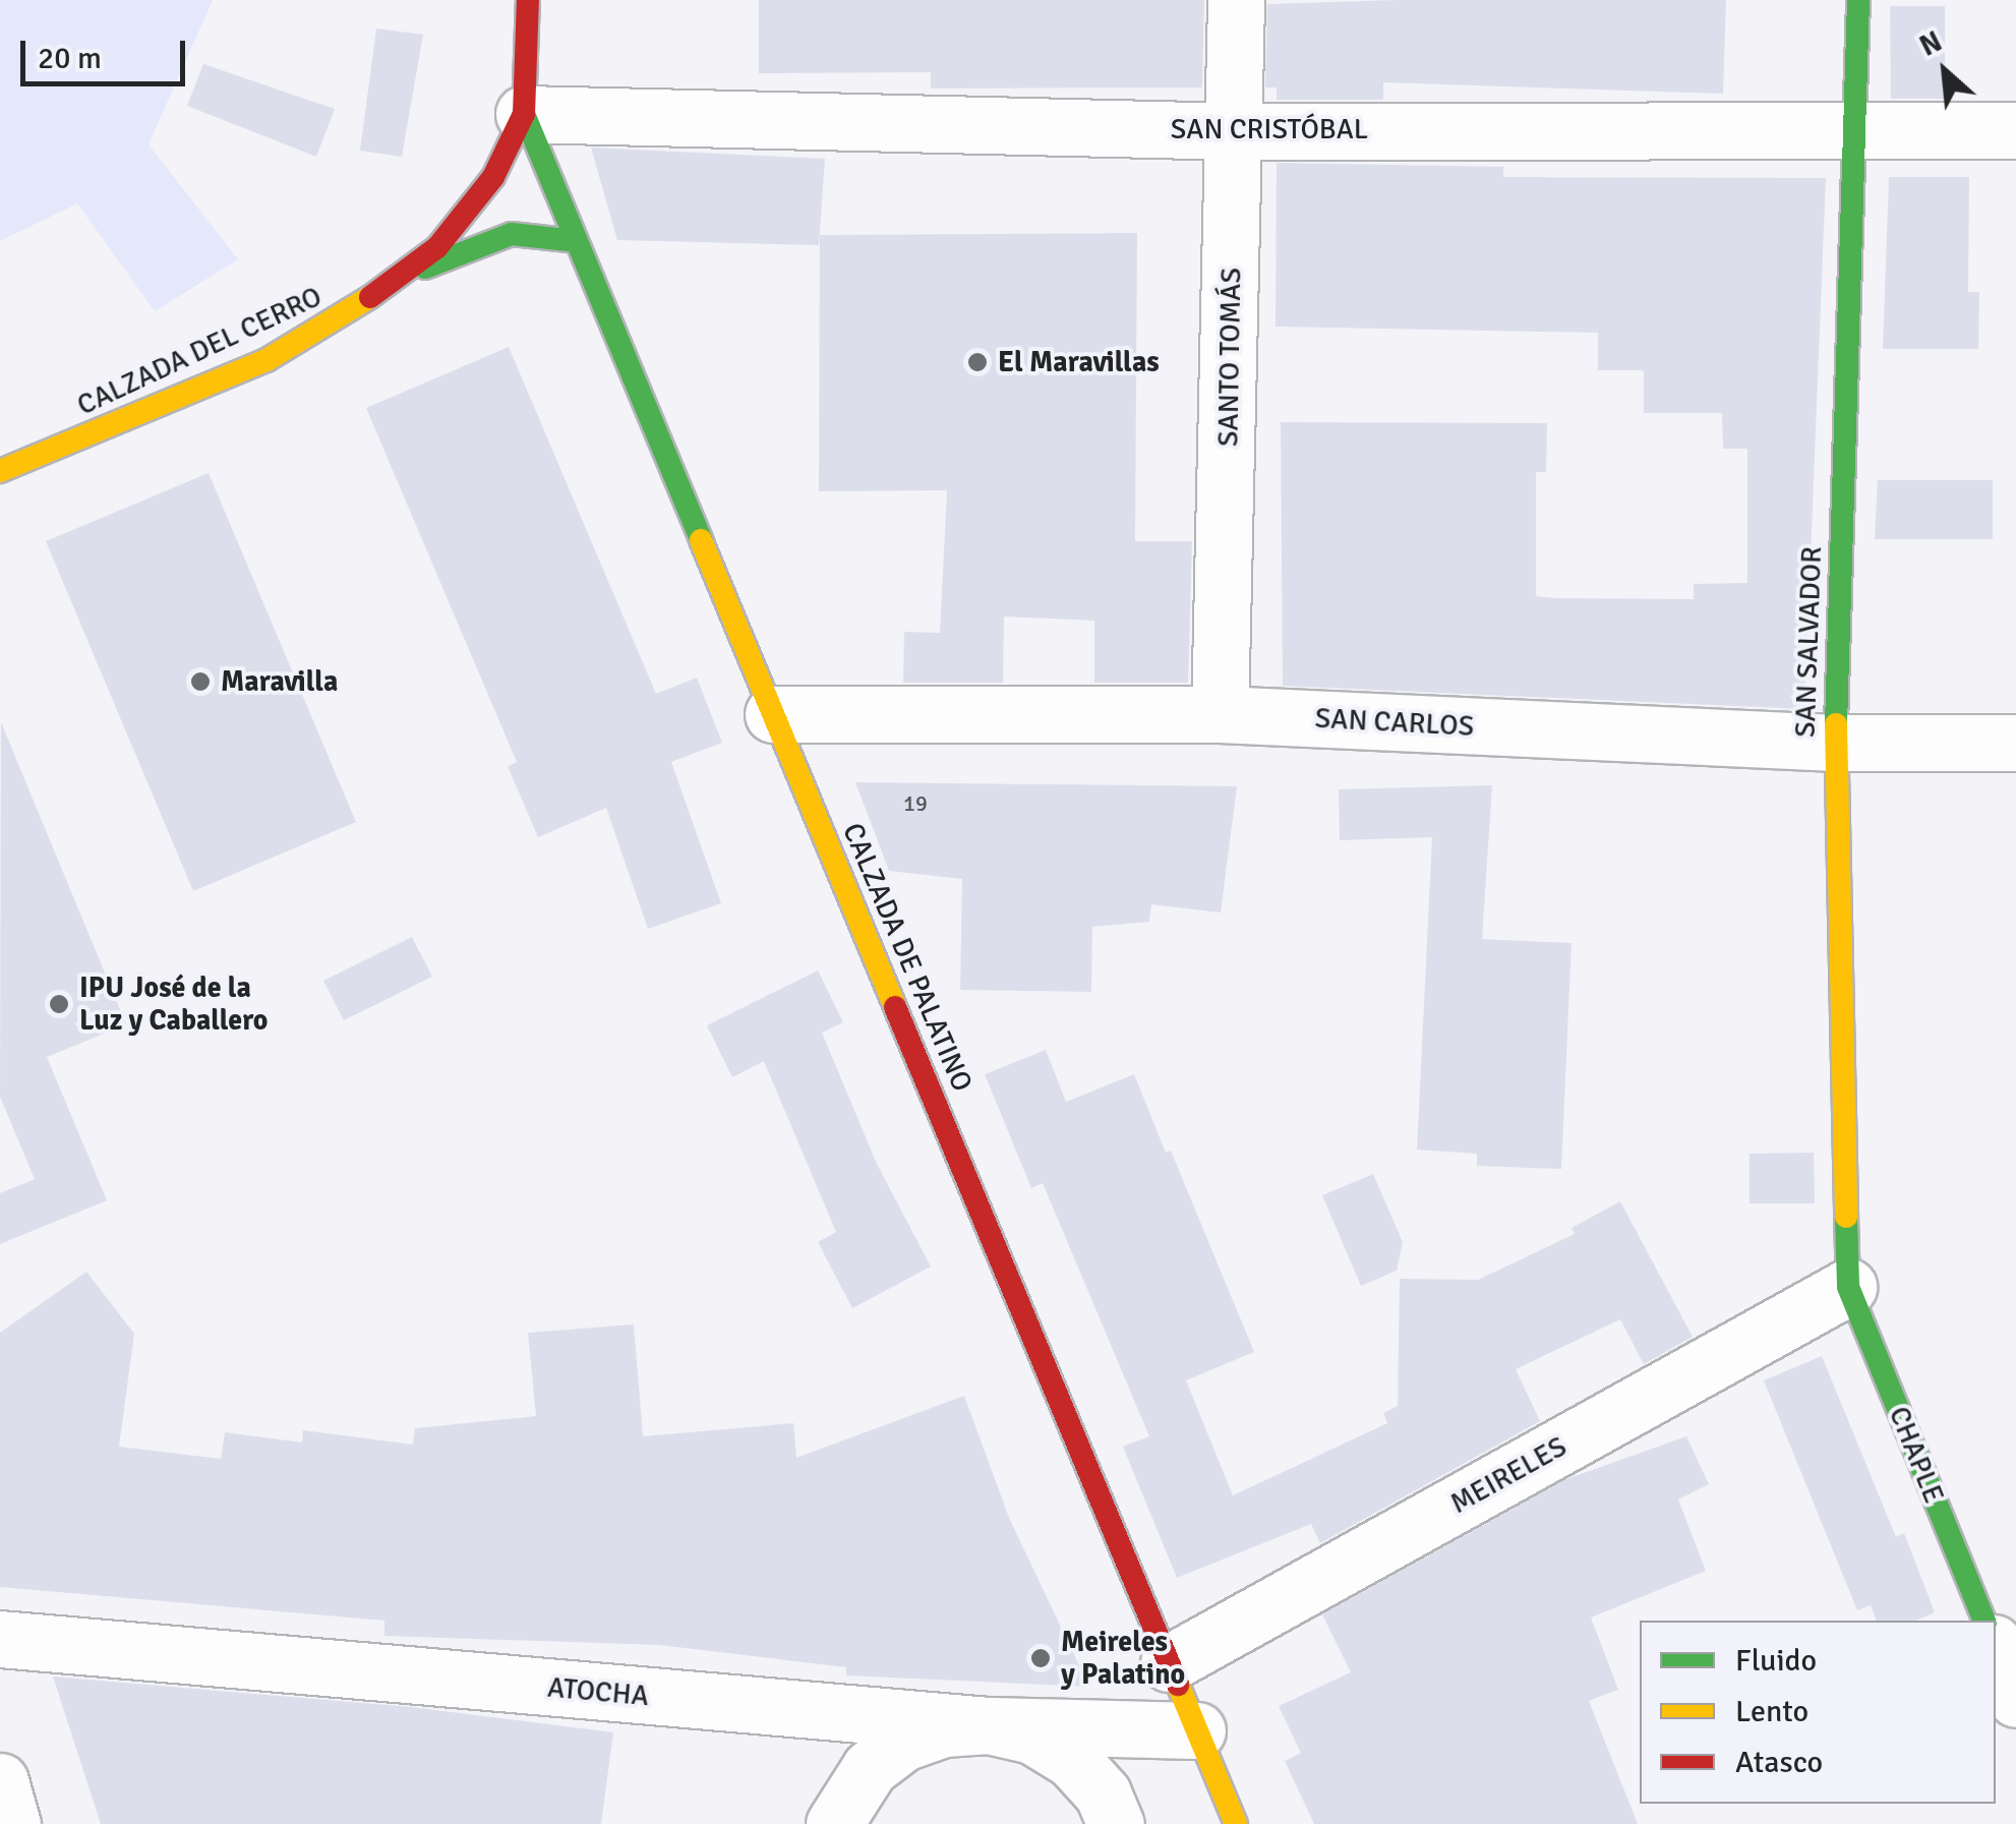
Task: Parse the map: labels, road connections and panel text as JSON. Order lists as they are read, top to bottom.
{
  "streets": {
    "street": [
      "SAN CRISTÓBAL",
      "CALZADA DEL CERRO",
      "SANTO TOMÁS",
      "SAN SALVADOR",
      "SAN CARLOS",
      "CALZADA DE PALATINO",
      "CHAPLE",
      "MEIRELES",
      "ATOCHA"
    ]
  },
  "crossings": [
    ["SAN CRISTÓBAL", "CALZADA DEL CERRO"],
    ["SAN CRISTÓBAL", "SANTO TOMÁS"],
    ["SAN CRISTÓBAL", "SAN SALVADOR"],
    ["SAN CRISTÓBAL", "CALZADA DE PALATINO"],
    ["CALZADA DEL CERRO", "CALZADA DE PALATINO"],
    ["SANTO TOMÁS", "SAN CARLOS"],
    ["SAN SALVADOR", "SAN CARLOS"],
    ["SAN SALVADOR", "CHAPLE"],
    ["SAN SALVADOR", "MEIRELES"],
    ["SAN CARLOS", "CALZADA DE PALATINO"],
    ["CALZADA DE PALATINO", "MEIRELES"],
    ["CALZADA DE PALATINO", "ATOCHA"],
    ["CHAPLE", "MEIRELES"]
  ],
  "places": [
    "El Maravillas",
    "Maravilla",
    "IPU José de la Luz y Caballero",
    "Meireles y Palatino"
  ],
  "house_numbers": ["19"],
  "legend": ["Fluido", "Lento", "Atasco"],
  "scale_bar": "20 m",
  "north": "top left"
}
